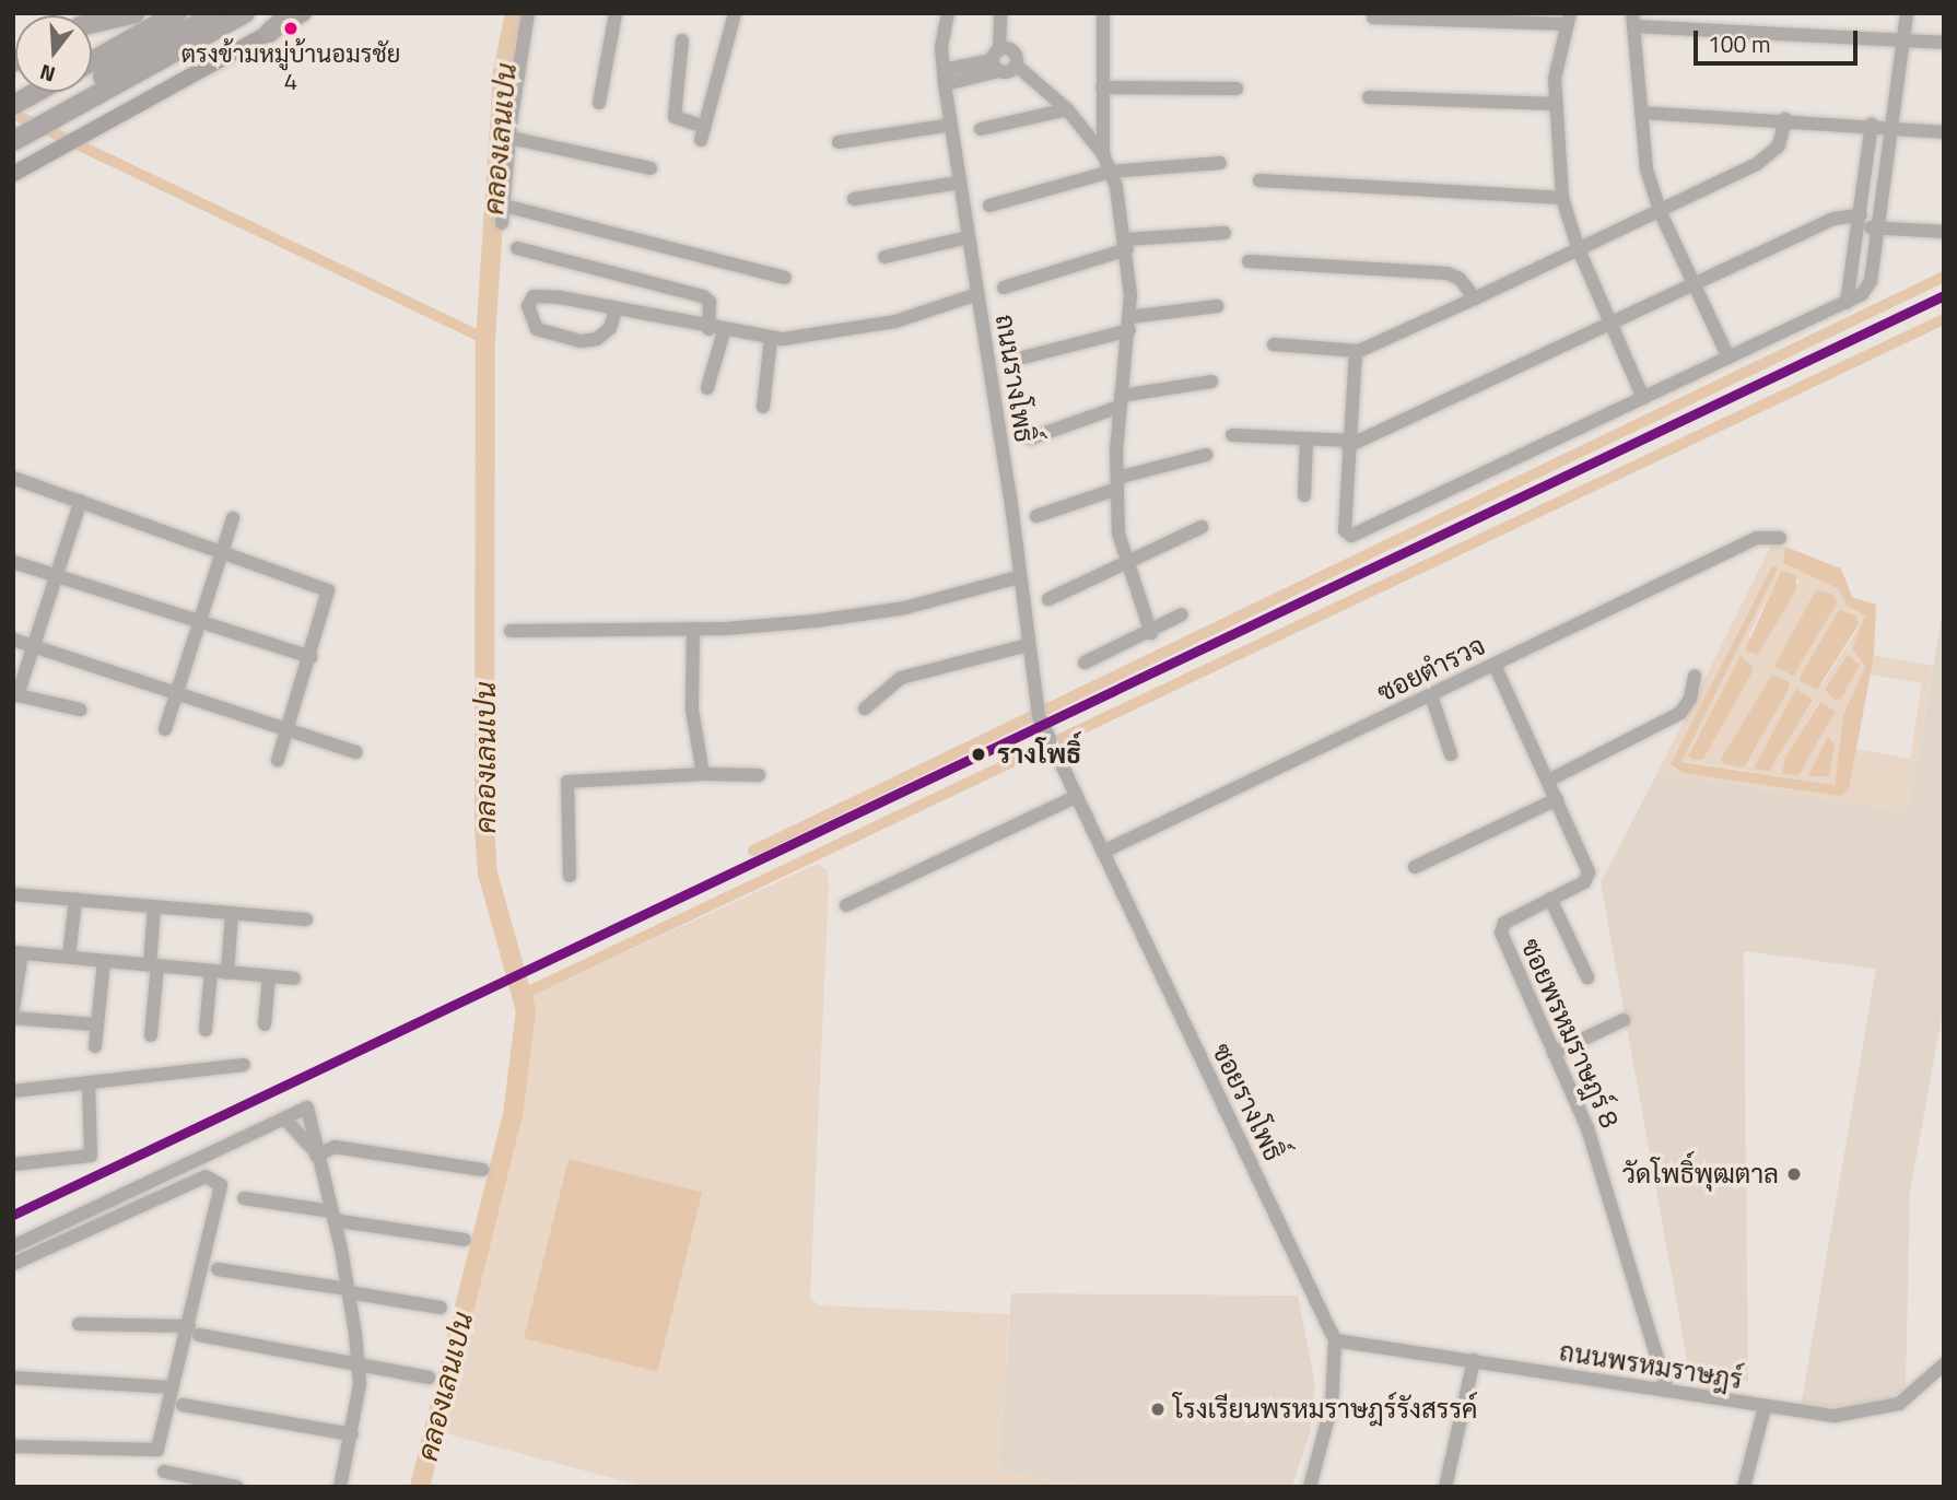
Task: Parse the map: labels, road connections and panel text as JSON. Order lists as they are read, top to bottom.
{
  "streets": {
    "street": [
      "ถนนรางโพธิ์",
      "ซอยตำรวจ",
      "ซอยพรหมราษฎร์ 8",
      "ซอยรางโพธิ์",
      "ถนนพรหมราษฎร์"
    ]
  },
  "crossings": [
    ["ถนนรางโพธิ์", "ซอยรางโพธิ์"],
    ["ซอยตำรวจ", "ซอยพรหมราษฎร์ 8"],
    ["ซอยตำรวจ", "ซอยรางโพธิ์"],
    ["ซอยพรหมราษฎร์ 8", "ถนนพรหมราษฎร์"],
    ["ซอยรางโพธิ์", "ถนนพรหมราษฎร์"]
  ],
  "water": ["คลองเลนเปน"],
  "places": [
    "ตรงข้ามหมู่บ้านอมรชัย 4",
    "รางโพธิ์",
    "วัดโพธิ์พุฒตาล",
    "โรงเรียนพรหมราษฎร์รังสรรค์"
  ],
  "scale_bar": "100 m",
  "north": "bottom"
}
